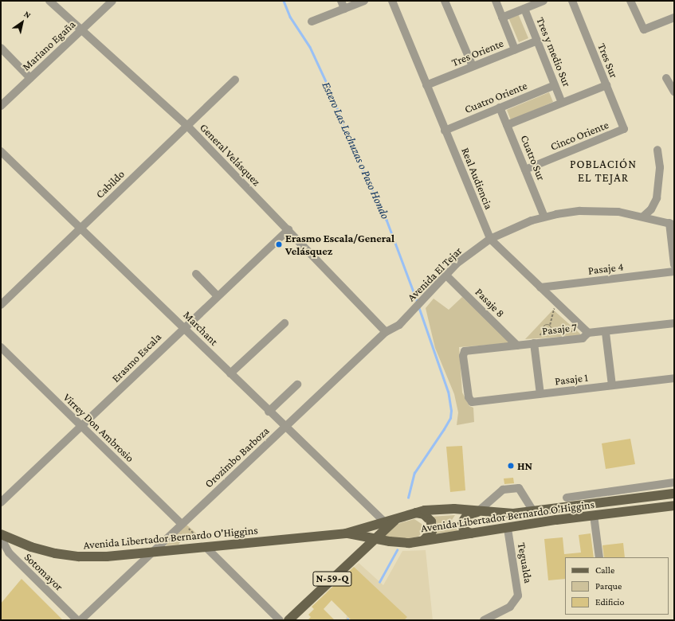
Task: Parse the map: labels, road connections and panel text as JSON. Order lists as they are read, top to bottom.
{
  "streets": {
    "main road": ["Avenida Libertador Bernardo O'Higgins", "N-59-Q"],
    "street": [
      "Mariano Egaña",
      "Tres y medio Sur",
      "Tres Oriente",
      "Tres Sur",
      "Cuatro Oriente",
      "Cinco Oriente",
      "General Velásquez",
      "Cuatro Sur",
      "Real Audiencia",
      "Cabildo",
      "Pasaje 4",
      "Avenida El Tejar",
      "Pasaje 8",
      "Marchant",
      "Pasaje 7",
      "Erasmo Escala",
      "Pasaje 1",
      "Virrey Don Ambrosio",
      "Orozimbo Barboza",
      "Tegualda",
      "Sotomayor"
    ]
  },
  "crossings": [
    ["Mariano Egaña", "General Velásquez"],
    ["Tres y medio Sur", "Tres Oriente"],
    ["Tres y medio Sur", "Cuatro Oriente"],
    ["Tres Oriente", "Real Audiencia"],
    ["Tres Sur", "Cinco Oriente"],
    ["Cuatro Oriente", "Cuatro Sur"],
    ["Cuatro Oriente", "Real Audiencia"],
    ["Cinco Oriente", "Cuatro Sur"],
    ["General Velásquez", "Cabildo"],
    ["General Velásquez", "Erasmo Escala"],
    ["General Velásquez", "Orozimbo Barboza"],
    ["Cuatro Sur", "Avenida El Tejar"],
    ["Real Audiencia", "Pasaje 4"],
    ["Real Audiencia", "Avenida El Tejar"],
    ["Real Audiencia", "Pasaje 7"],
    ["Cabildo", "Marchant"],
    ["Avenida El Tejar", "Pasaje 8"],
    ["Avenida El Tejar", "Orozimbo Barboza"],
    ["Pasaje 8", "Pasaje 7"],
    ["Marchant", "Erasmo Escala"],
    ["Marchant", "Orozimbo Barboza"],
    ["Marchant", "Avenida Libertador Bernardo O'Higgins"],
    ["Pasaje 7", "Pasaje 1"],
    ["Erasmo Escala", "Virrey Don Ambrosio"],
    ["Virrey Don Ambrosio", "Orozimbo Barboza"],
    ["Orozimbo Barboza", "Avenida Libertador Bernardo O'Higgins"],
    ["Avenida Libertador Bernardo O'Higgins", "Tegualda"],
    ["Avenida Libertador Bernardo O'Higgins", "Sotomayor"],
    ["Avenida Libertador Bernardo O'Higgins", "N-59-Q"]
  ],
  "districts": ["POBLACIÓN EL TEJAR"],
  "water": ["Estero Las Lechuzas o Paso Hondo"],
  "places": ["Erasmo Escala/General Velásquez", "HN"],
  "legend": ["Calle", "Parque", "Edificio"],
  "north": "top right"
}
